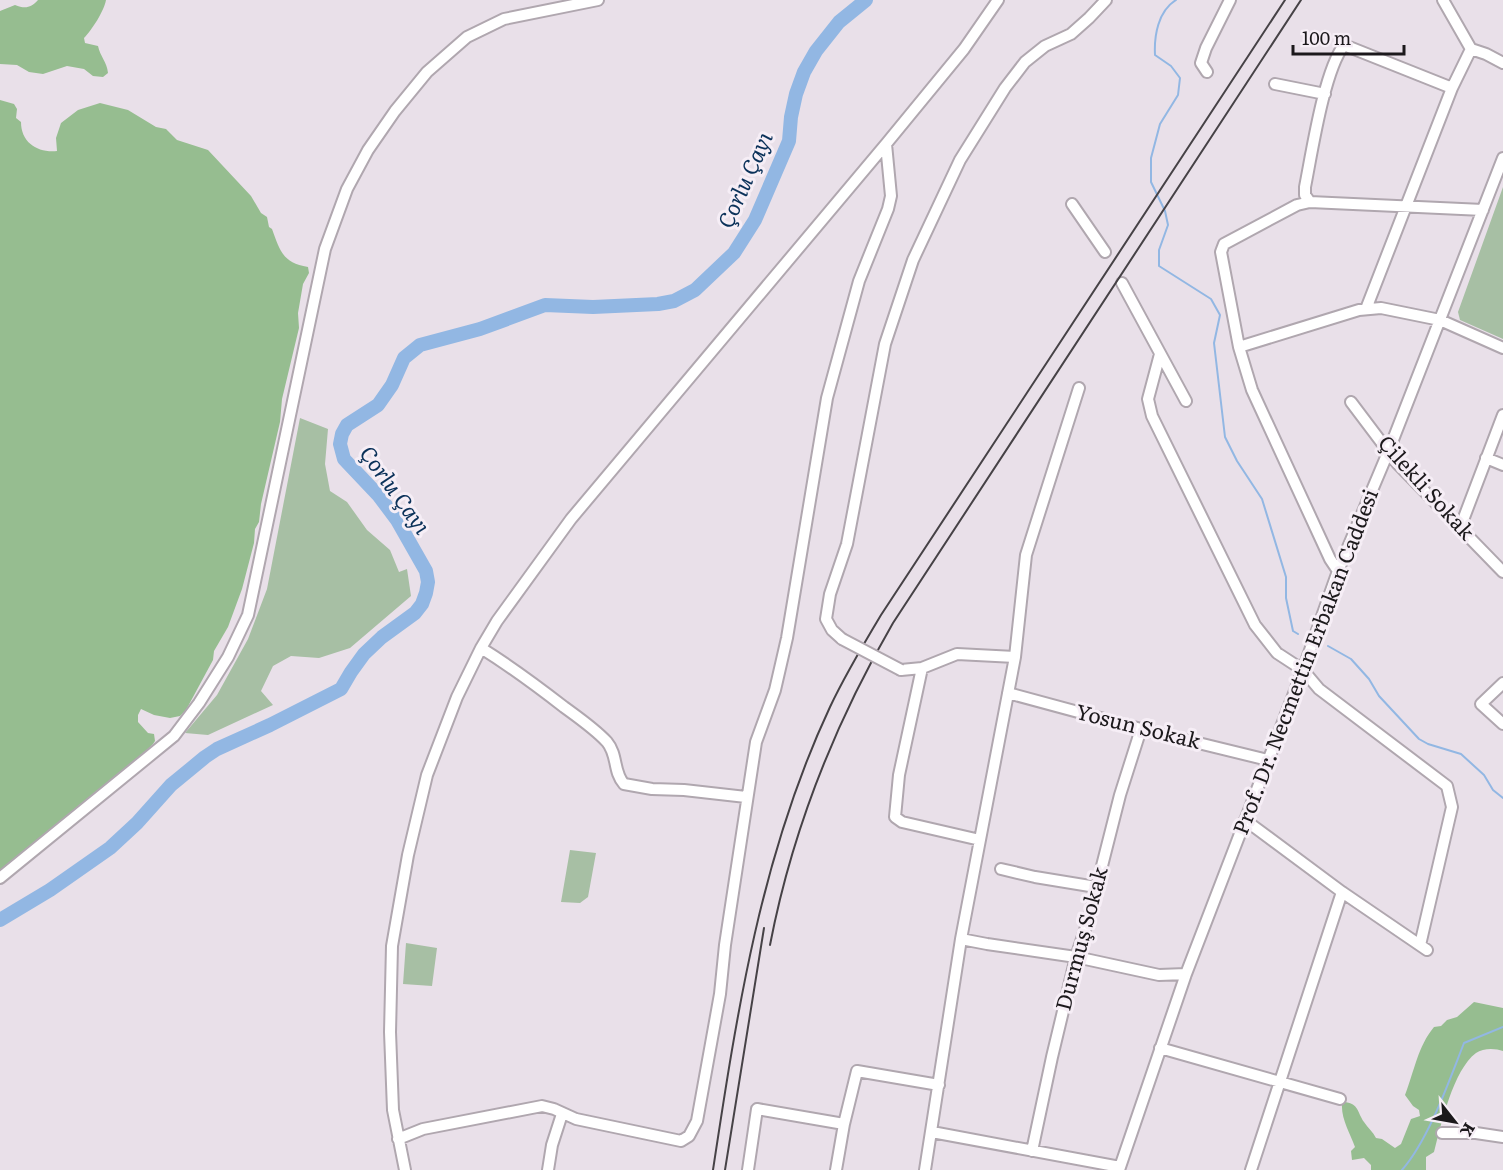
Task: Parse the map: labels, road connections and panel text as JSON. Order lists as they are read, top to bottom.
{
  "streets": {
    "street": [
      "Çilekli Sokak",
      "Prof. Dr. Necmettin Erbakan Caddesi",
      "Yosun Sokak",
      "Durmuş Sokak"
    ]
  },
  "crossings": [
    ["Çilekli Sokak", "Prof. Dr. Necmettin Erbakan Caddesi"],
    ["Prof. Dr. Necmettin Erbakan Caddesi", "Yosun Sokak"],
    ["Yosun Sokak", "Durmuş Sokak"]
  ],
  "water": ["Çorlu Çayı"],
  "scale_bar": "100 m",
  "north": "bottom right"
}
